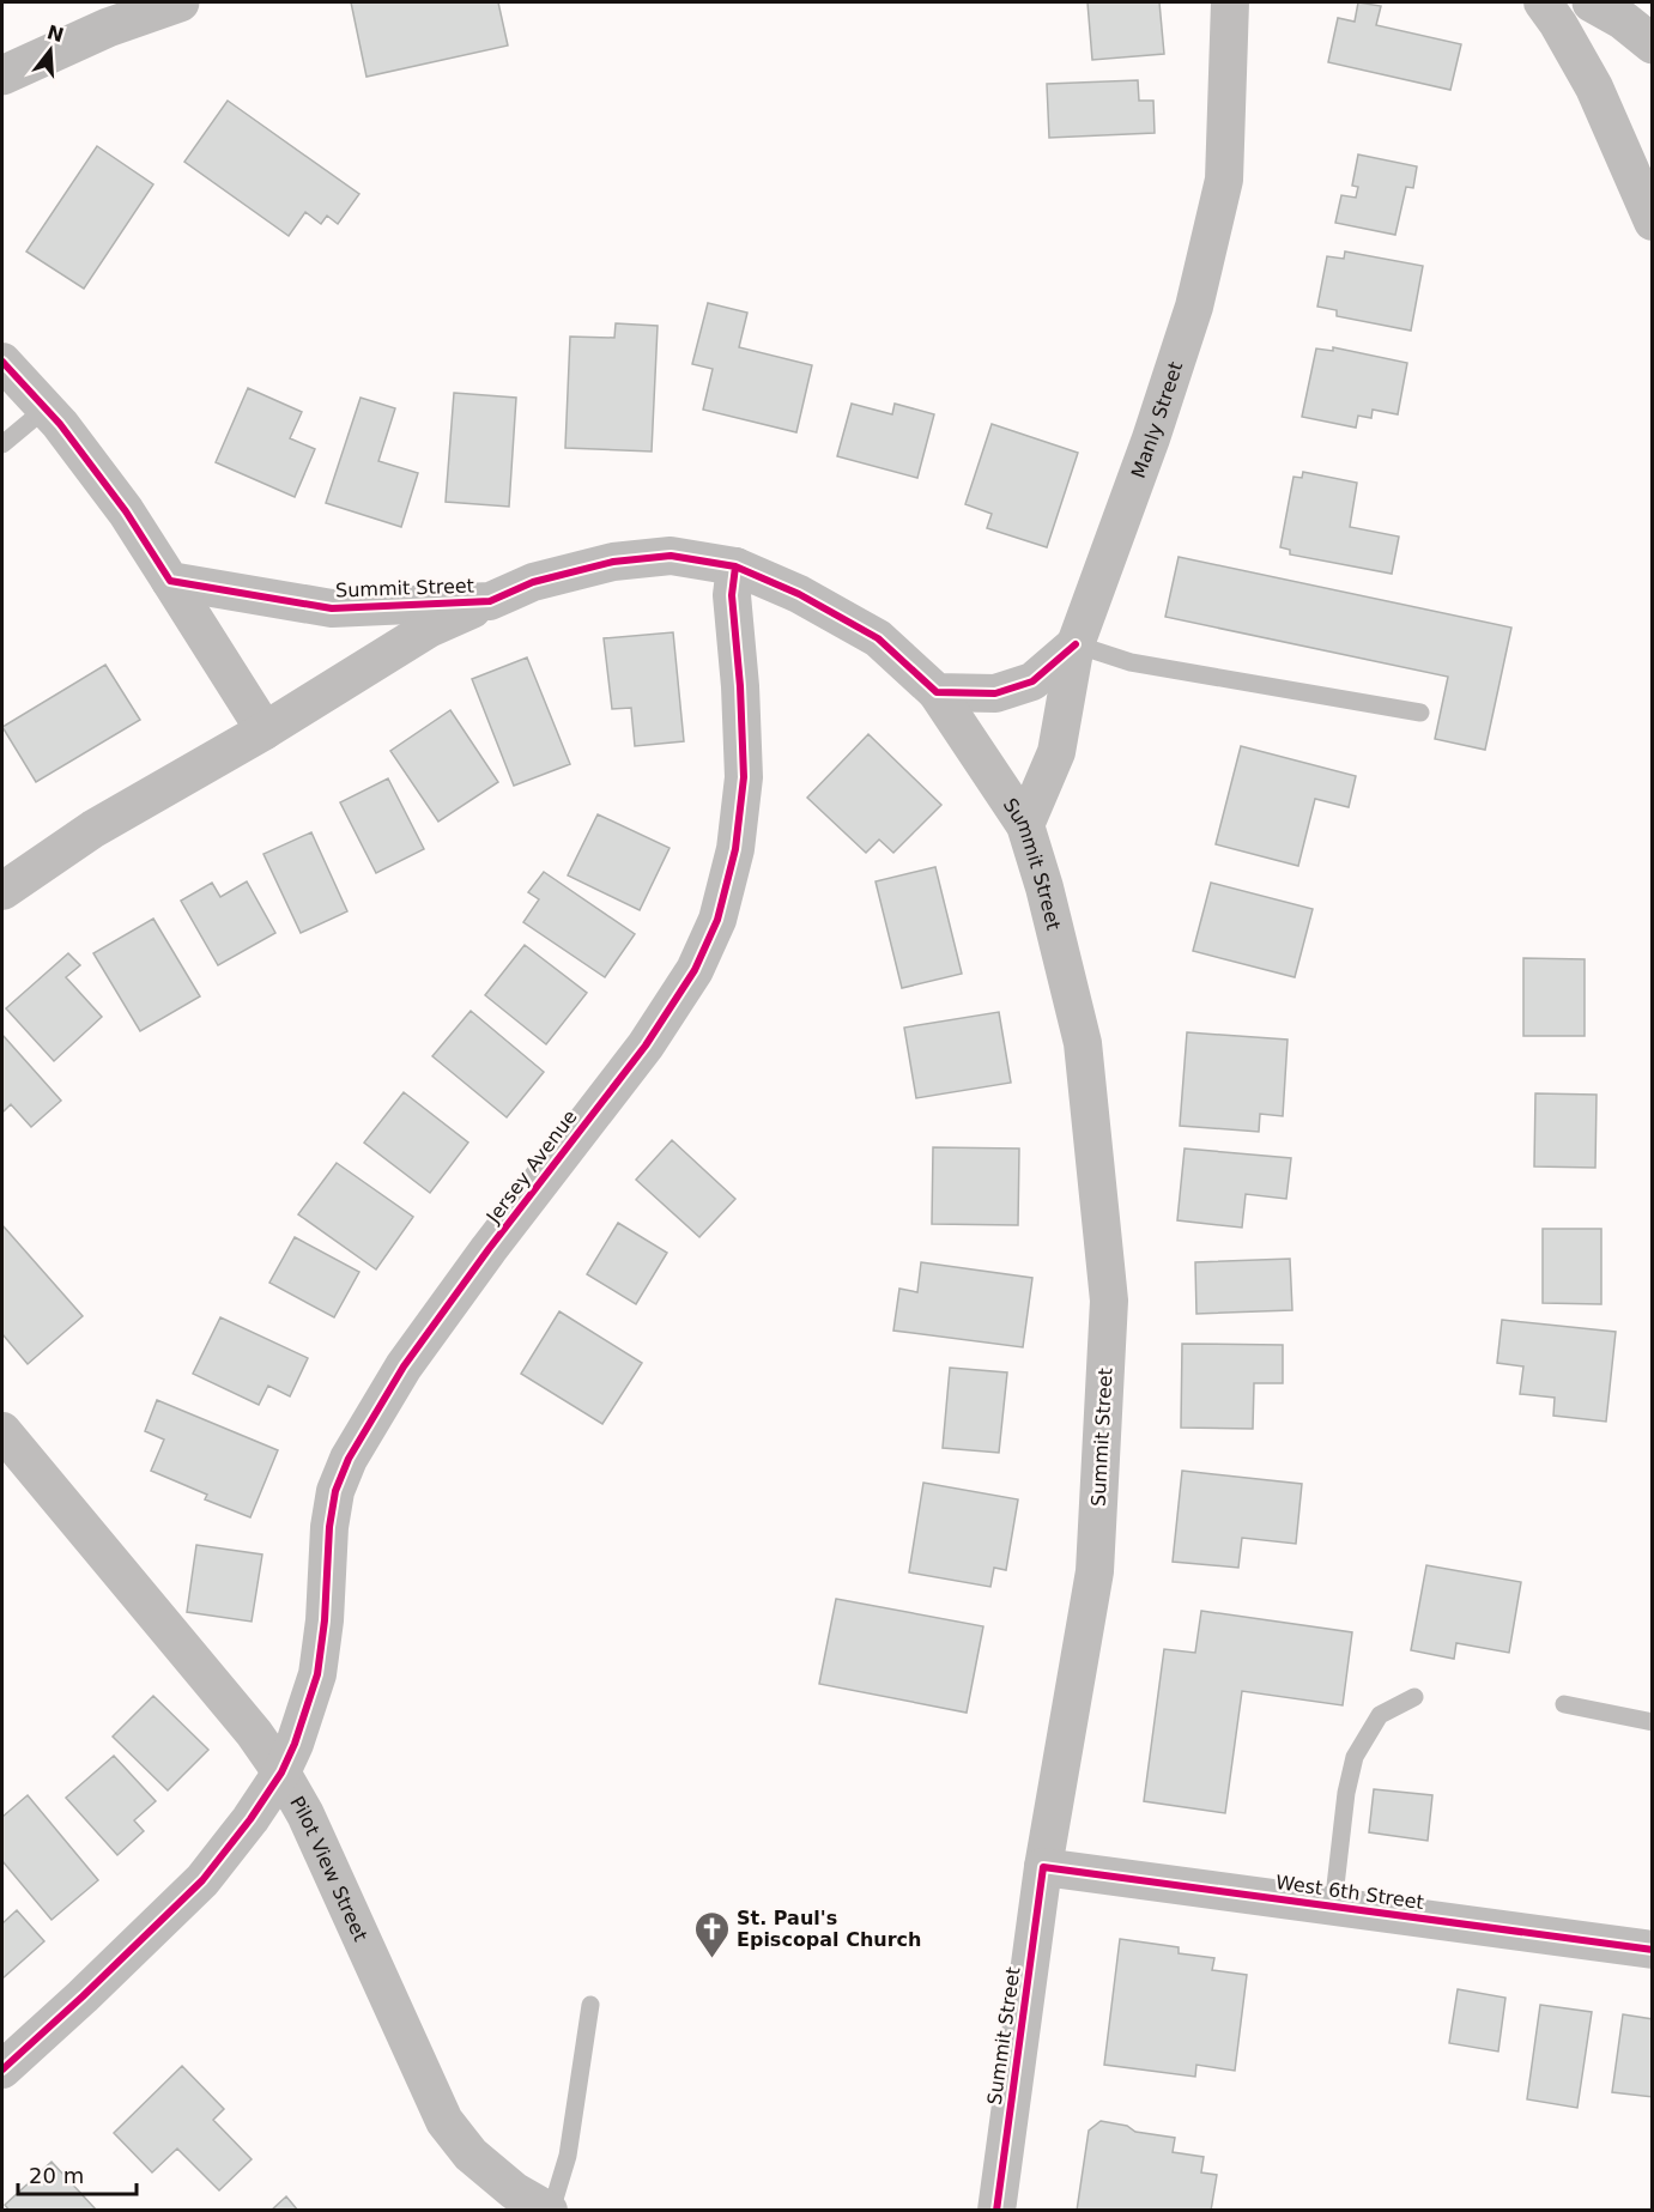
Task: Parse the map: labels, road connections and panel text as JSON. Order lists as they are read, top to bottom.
{
  "streets": {
    "street": [
      "Manly Street",
      "Summit Street",
      "Jersey Avenue",
      "Pilot View Street",
      "West 6th Street"
    ]
  },
  "crossings": [
    ["Manly Street", "Summit Street"],
    ["Summit Street", "Jersey Avenue"],
    ["Summit Street", "West 6th Street"],
    ["Jersey Avenue", "Pilot View Street"]
  ],
  "places": {
    "church": ["St. Paul's Episcopal Church"]
  },
  "scale_bar": "20 m",
  "north": "top"
}
